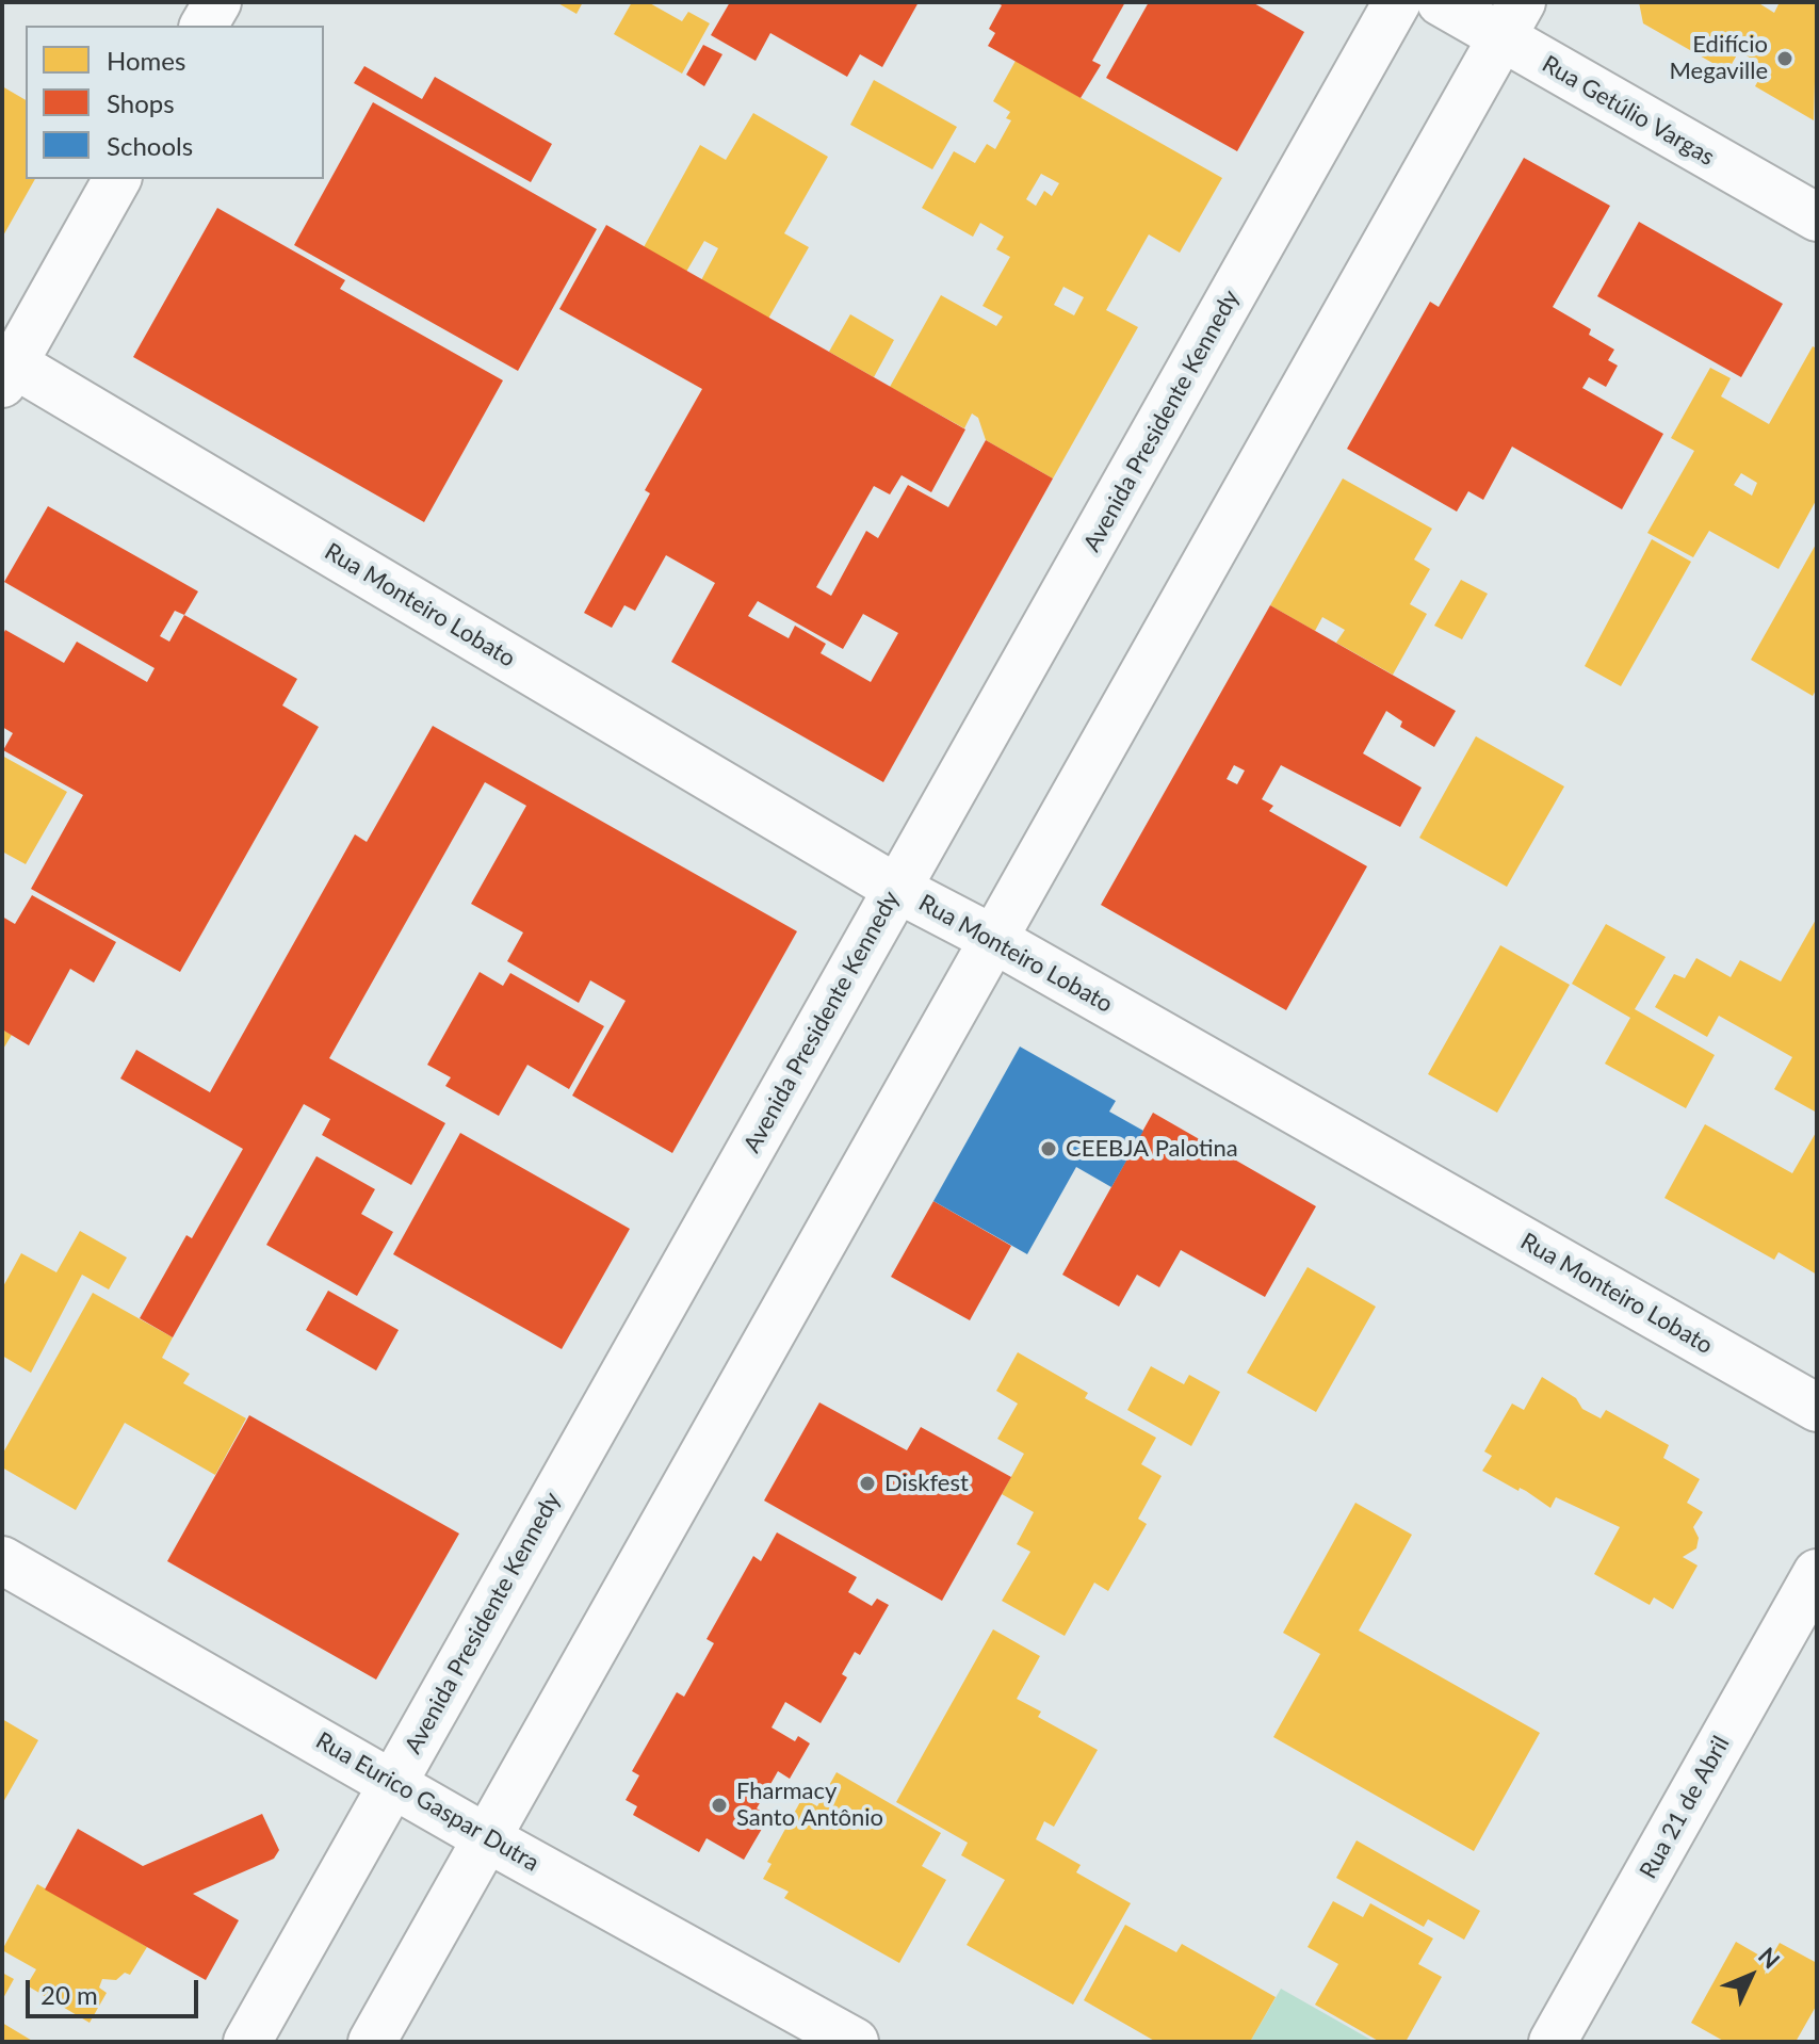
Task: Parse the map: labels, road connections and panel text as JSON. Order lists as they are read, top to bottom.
{
  "streets": {
    "main road": [
      "Rua Getúlio Vargas",
      "Avenida Presidente Kennedy",
      "Rua Monteiro Lobato",
      "Rua Eurico Gaspar Dutra",
      "Rua 21 de Abril"
    ]
  },
  "crossings": [
    ["Avenida Presidente Kennedy", "Rua Monteiro Lobato"],
    ["Avenida Presidente Kennedy", "Rua Eurico Gaspar Dutra"]
  ],
  "places": [
    "Edifício Megaville",
    "CEEBJA Palotina",
    "Diskfest",
    "Fharmacy Santo Antônio"
  ],
  "legend": ["Homes", "Shops", "Schools"],
  "scale_bar": "20 m",
  "north": "top right"
}
